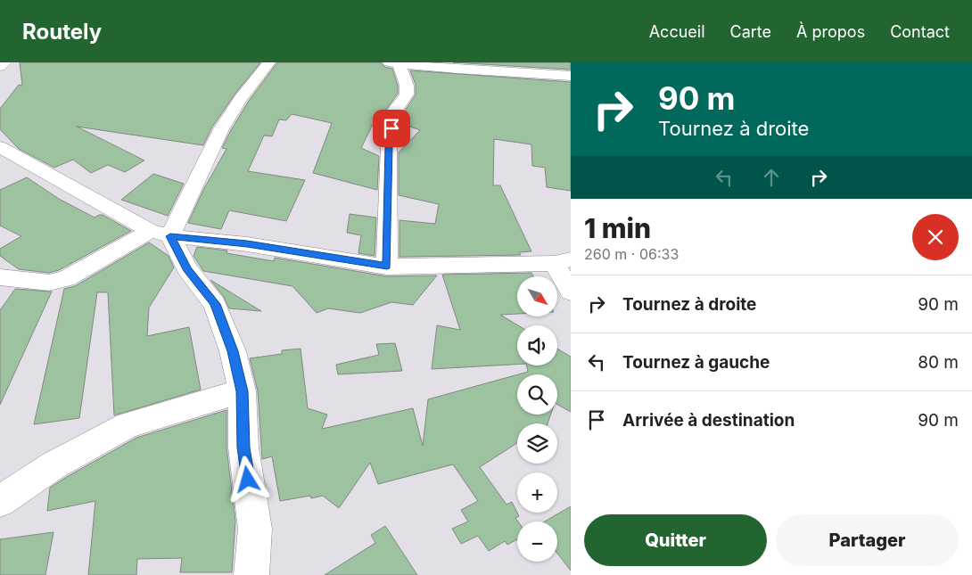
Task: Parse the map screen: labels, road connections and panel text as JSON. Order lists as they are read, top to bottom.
{
  "north": "bottom right",
  "page": {
    "header": "Routely",
    "nav": [
      "Accueil",
      "Carte",
      "À propos",
      "Contact"
    ],
    "turn": ["90 m", "Tournez à droite"],
    "heading": ["1 min", "260 m · 06:33"],
    "list": [
      {
        "name": "Tournez à droite",
        "value": "90 m"
      },
      {
        "name": "Tournez à gauche",
        "value": "80 m"
      },
      {
        "name": "Arrivée à destination",
        "value": "90 m"
      }
    ],
    "map_buttons": ["+", "−"],
    "buttons": ["Quitter", "Partager"]
  }
}
